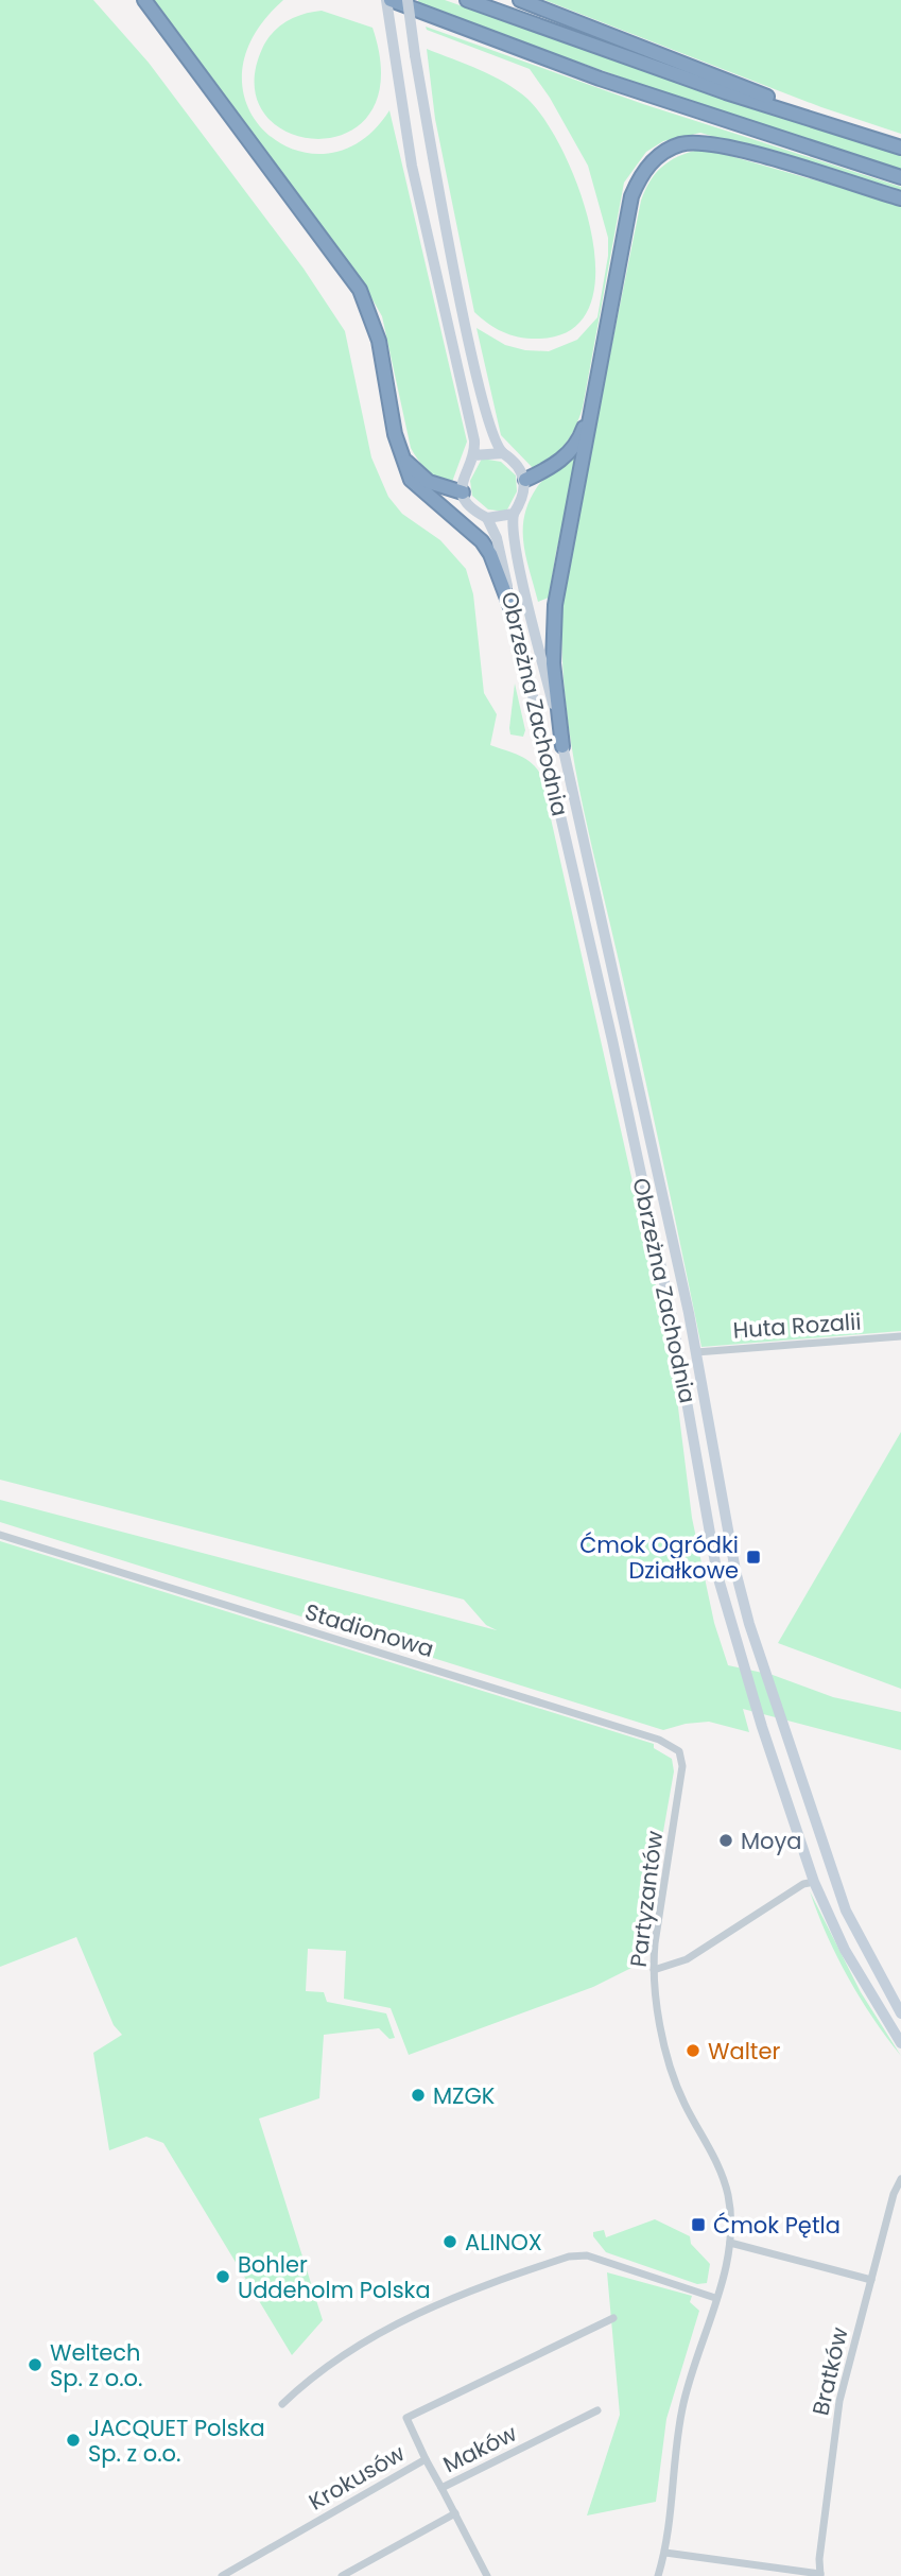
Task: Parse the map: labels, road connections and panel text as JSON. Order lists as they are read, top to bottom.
{
  "streets": {
    "street": [
      "Obrzeżna Zachodnia",
      "Huta Rozalii",
      "Stadionowa",
      "Partyzantów",
      "Bratków",
      "Maków",
      "Krokusów"
    ]
  },
  "crossings": [
    ["Obrzeżna Zachodnia", "Huta Rozalii"],
    ["Stadionowa", "Partyzantów"]
  ],
  "places": {
    "transit": ["Ćmok Ogródki Działkowe", "Ćmok Pętla"],
    "other": [
      "Moya",
      "Walter",
      "MZGK",
      "ALINOX",
      "Bohler Uddeholm Polska",
      "Weltech Sp. z o.o.",
      "JACQUET Polska Sp. z o.o."
    ]
  }
}
